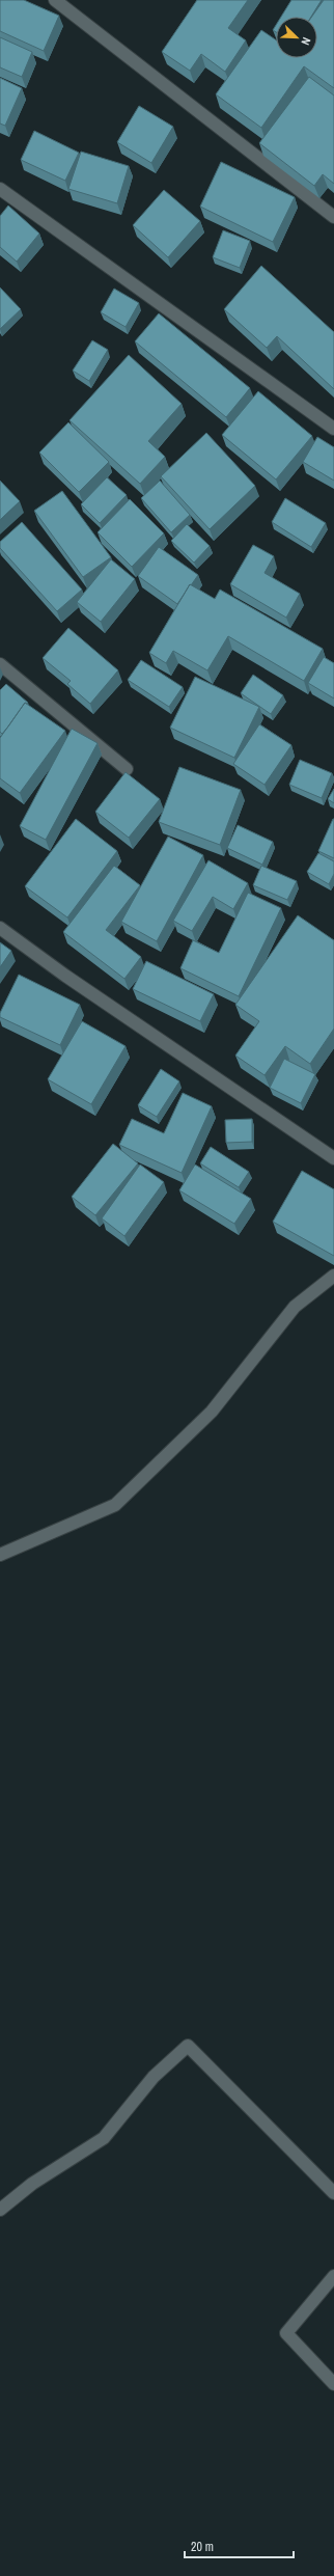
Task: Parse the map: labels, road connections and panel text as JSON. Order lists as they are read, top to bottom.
{
  "scale_bar": "20 m",
  "north": "bottom right"
}
